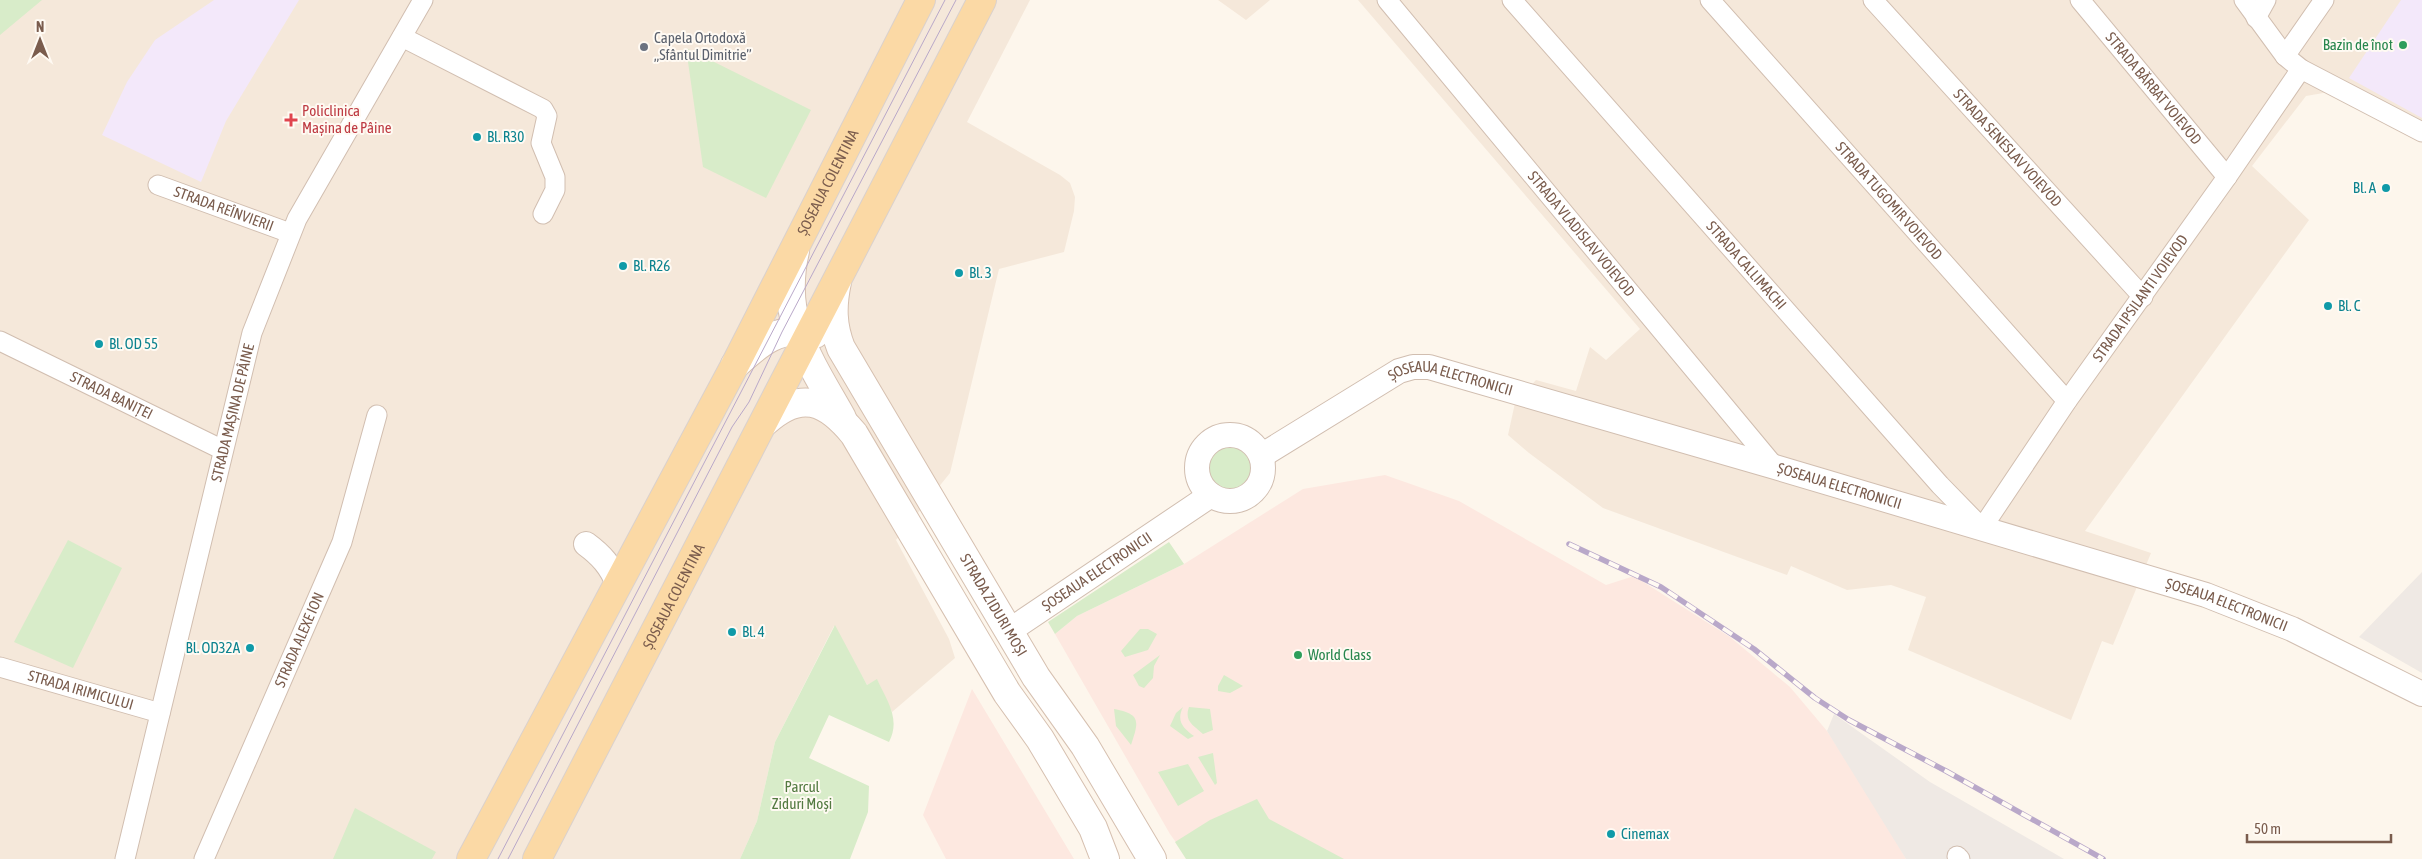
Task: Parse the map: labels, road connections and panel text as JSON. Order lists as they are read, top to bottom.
{
  "streets": {
    "main road": ["ȘOSEAUA COLENTINA", "STRADA ZIDURI MOȘI"],
    "street": [
      "STRADA BĂRBAT VOIEVOD",
      "STRADA SENESLAV VOIEVOD",
      "STRADA TUGOMIR VOIEVOD",
      "STRADA REÎNVIERII",
      "STRADA VLADISLAV VOIEVOD",
      "STRADA CALLIMACHI",
      "STRADA IPSILANTI VOIEVOD",
      "ȘOSEAUA ELECTRONICII",
      "STRADA BANIȚEI",
      "STRADA MAȘINA DE PÂINE",
      "STRADA ALEXE ION",
      "STRADA IRIMICULUI"
    ]
  },
  "crossings": [
    ["STRADA BĂRBAT VOIEVOD", "STRADA IPSILANTI VOIEVOD"],
    ["STRADA SENESLAV VOIEVOD", "STRADA IPSILANTI VOIEVOD"],
    ["ȘOSEAUA COLENTINA", "STRADA ZIDURI MOȘI"],
    ["STRADA TUGOMIR VOIEVOD", "STRADA IPSILANTI VOIEVOD"],
    ["STRADA REÎNVIERII", "STRADA MAȘINA DE PÂINE"],
    ["STRADA VLADISLAV VOIEVOD", "ȘOSEAUA ELECTRONICII"],
    ["STRADA CALLIMACHI", "STRADA IPSILANTI VOIEVOD"],
    ["STRADA CALLIMACHI", "ȘOSEAUA ELECTRONICII"],
    ["STRADA IPSILANTI VOIEVOD", "ȘOSEAUA ELECTRONICII"],
    ["ȘOSEAUA ELECTRONICII", "STRADA ZIDURI MOȘI"],
    ["STRADA BANIȚEI", "STRADA MAȘINA DE PÂINE"],
    ["STRADA MAȘINA DE PÂINE", "STRADA IRIMICULUI"]
  ],
  "parks": ["Parcul Ziduri Moși"],
  "places": {
    "other": [
      "Bazin de înot",
      "Capela Ortodoxă „Sfântul Dimitrie”",
      "Bl. R30",
      "Bl. A",
      "Bl. R26",
      "Bl. 3",
      "Bl. C",
      "Bl. OD 55",
      "Bl. 4",
      "Bl. OD32A",
      "World Class",
      "Cinemax"
    ],
    "health": ["Policlinica Mașina de Pâine"]
  },
  "scale_bar": "50 m",
  "north": "top"
}
